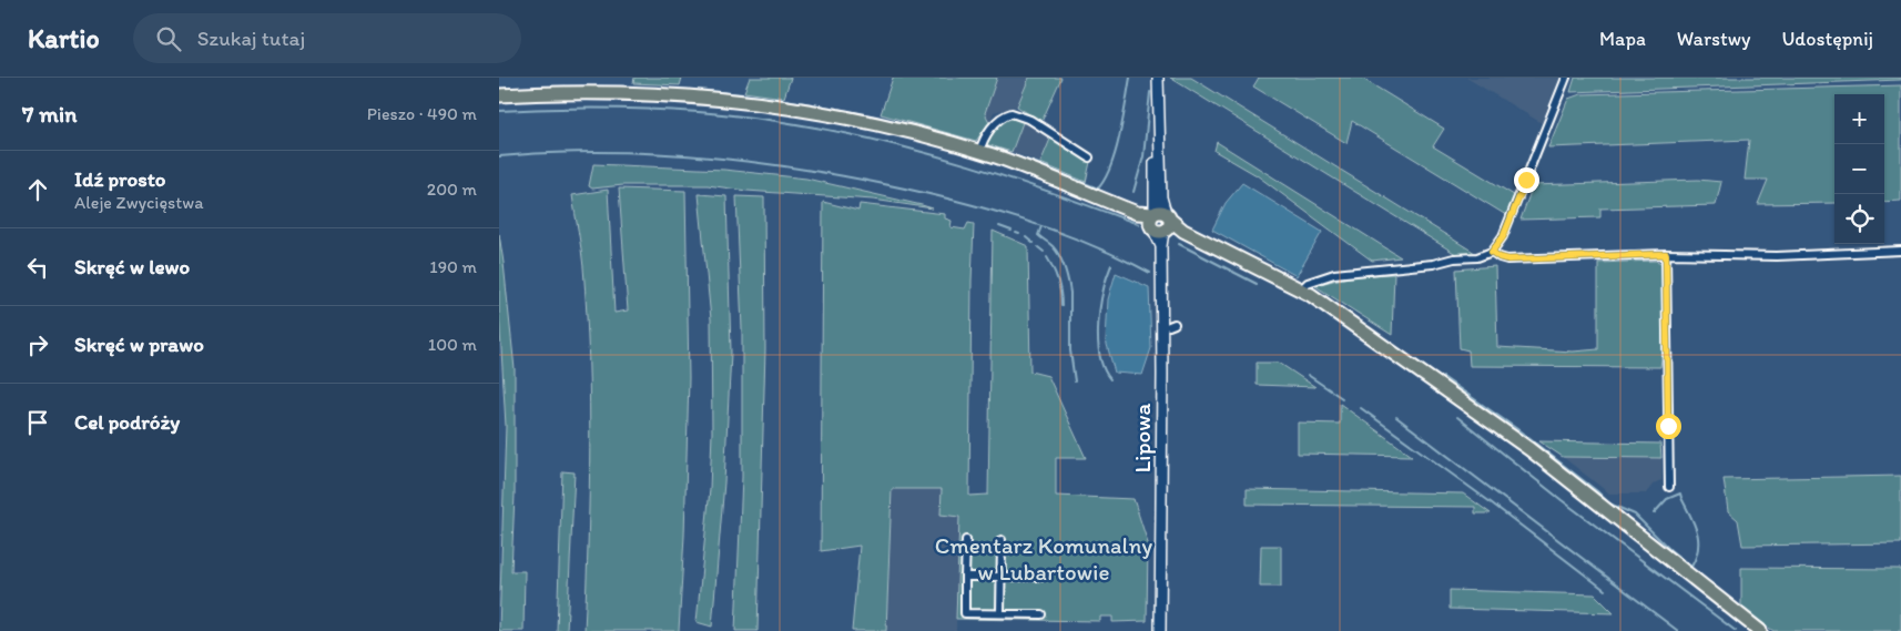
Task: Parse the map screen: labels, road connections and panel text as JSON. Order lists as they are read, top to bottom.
{
  "streets": {
    "street": ["Lipowa"]
  },
  "parks": ["Cmentarz Komunalny w Lubartowie"],
  "page": {
    "header": "Kartio",
    "search": "Szukaj tutaj",
    "nav": ["Mapa", "Warstwy", "Udostępnij"],
    "heading": ["7 min", "Pieszo · 490 m"],
    "map_buttons": ["+", "−"],
    "list": [
      ["Idź prosto", "Aleje Zwycięstwa", "200 m"],
      ["Skręć w lewo", "190 m"],
      ["Skręć w prawo", "100 m"],
      "Cel podróży"
    ]
  }
}
